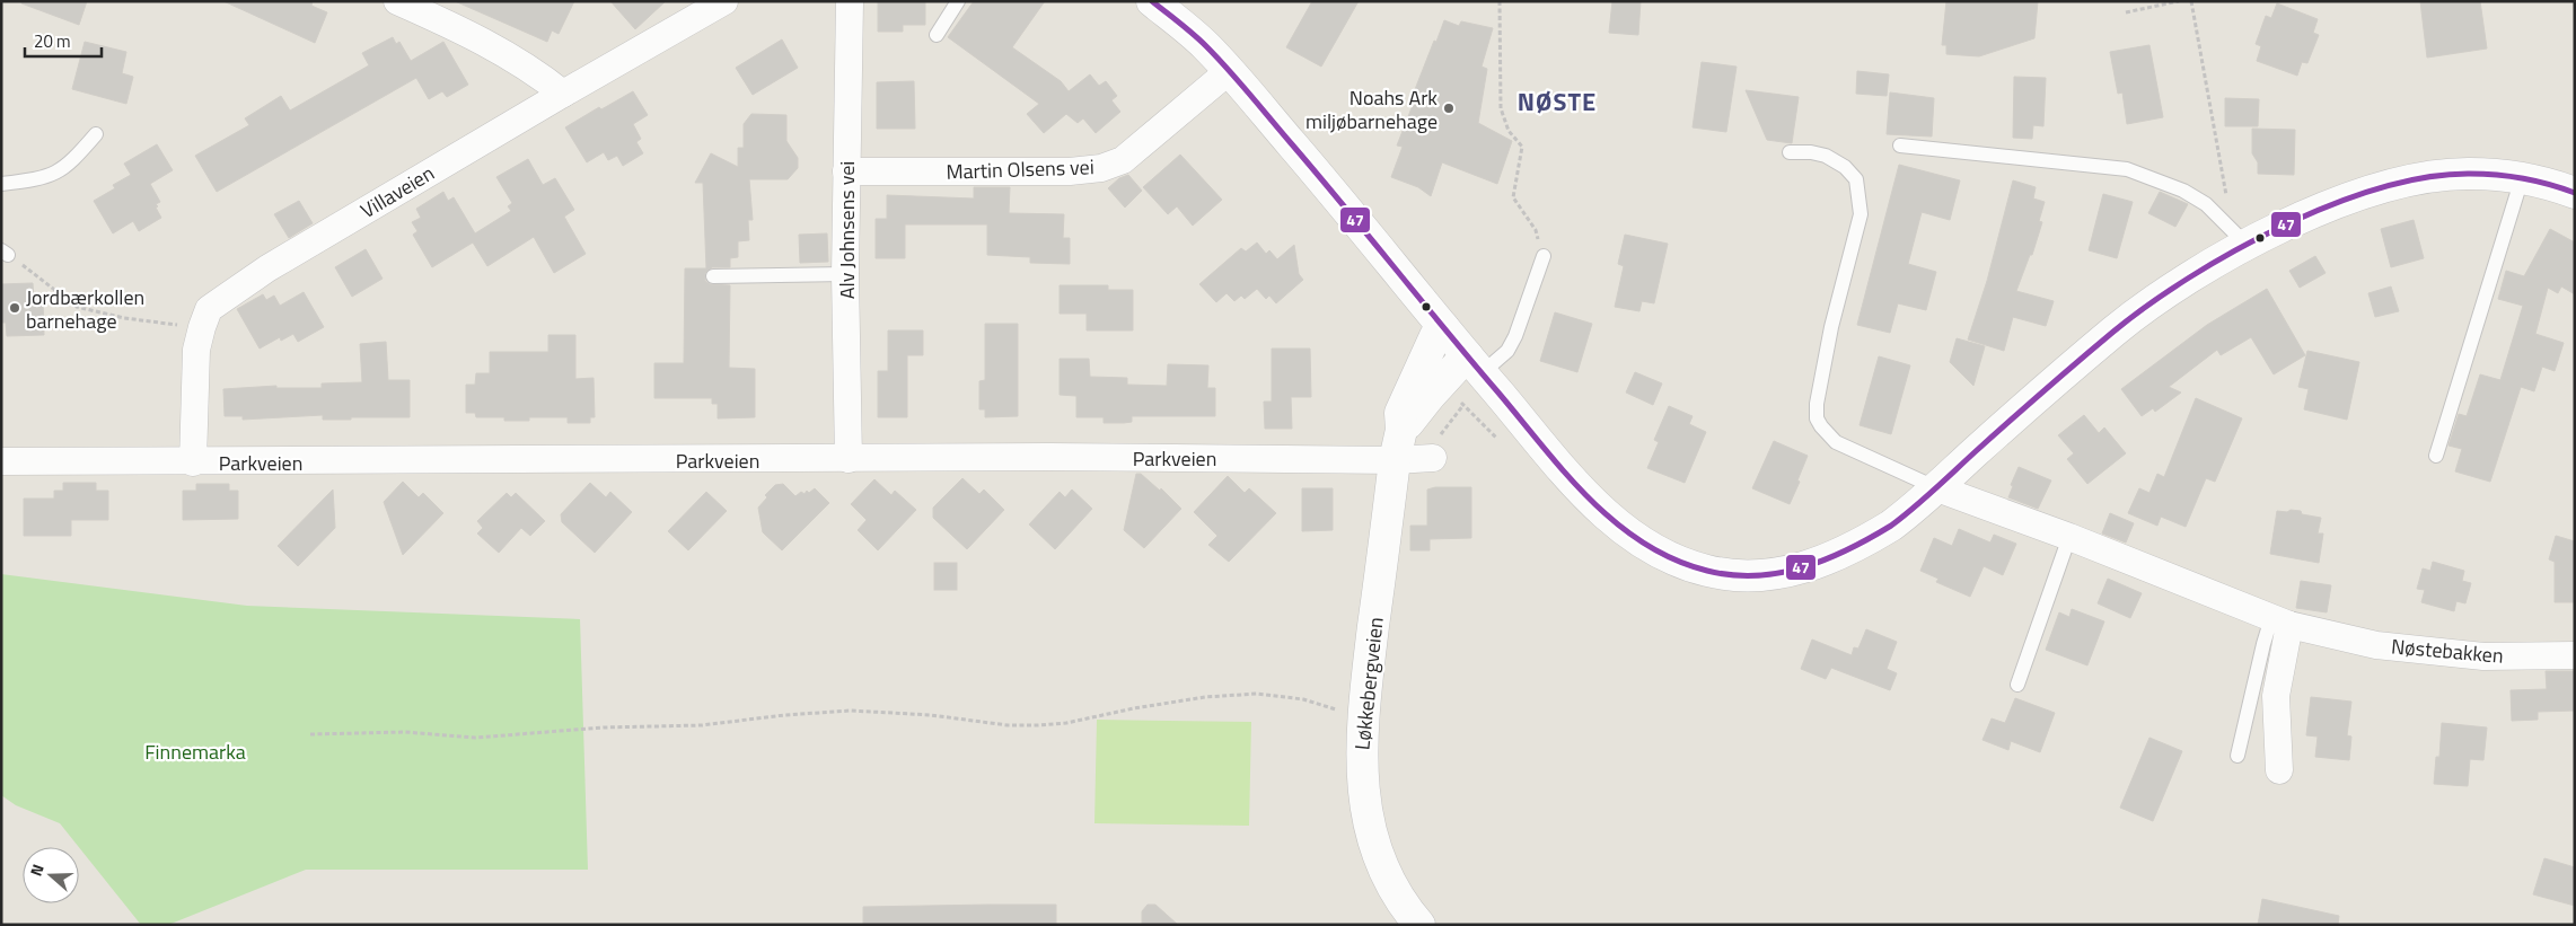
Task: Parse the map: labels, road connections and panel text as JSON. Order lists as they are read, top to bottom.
{
  "streets": {
    "main road": ["Løkkebergveien"],
    "street": [
      "Martin Olsens vei",
      "Villaveien",
      "Alv Johnsens vei",
      "Parkveien",
      "Nøstebakken"
    ]
  },
  "crossings": [
    ["Martin Olsens vei", "Alv Johnsens vei"],
    ["Villaveien", "Parkveien"],
    ["Alv Johnsens vei", "Parkveien"],
    ["Parkveien", "Løkkebergveien"]
  ],
  "districts": ["NØSTE"],
  "parks": ["Finnemarka"],
  "places": ["Noahs Ark miljøbarnehage", "Jordbærkollen barnehage"],
  "lines": ["transit line 47"],
  "scale_bar": "20 m",
  "north": "left"
}
